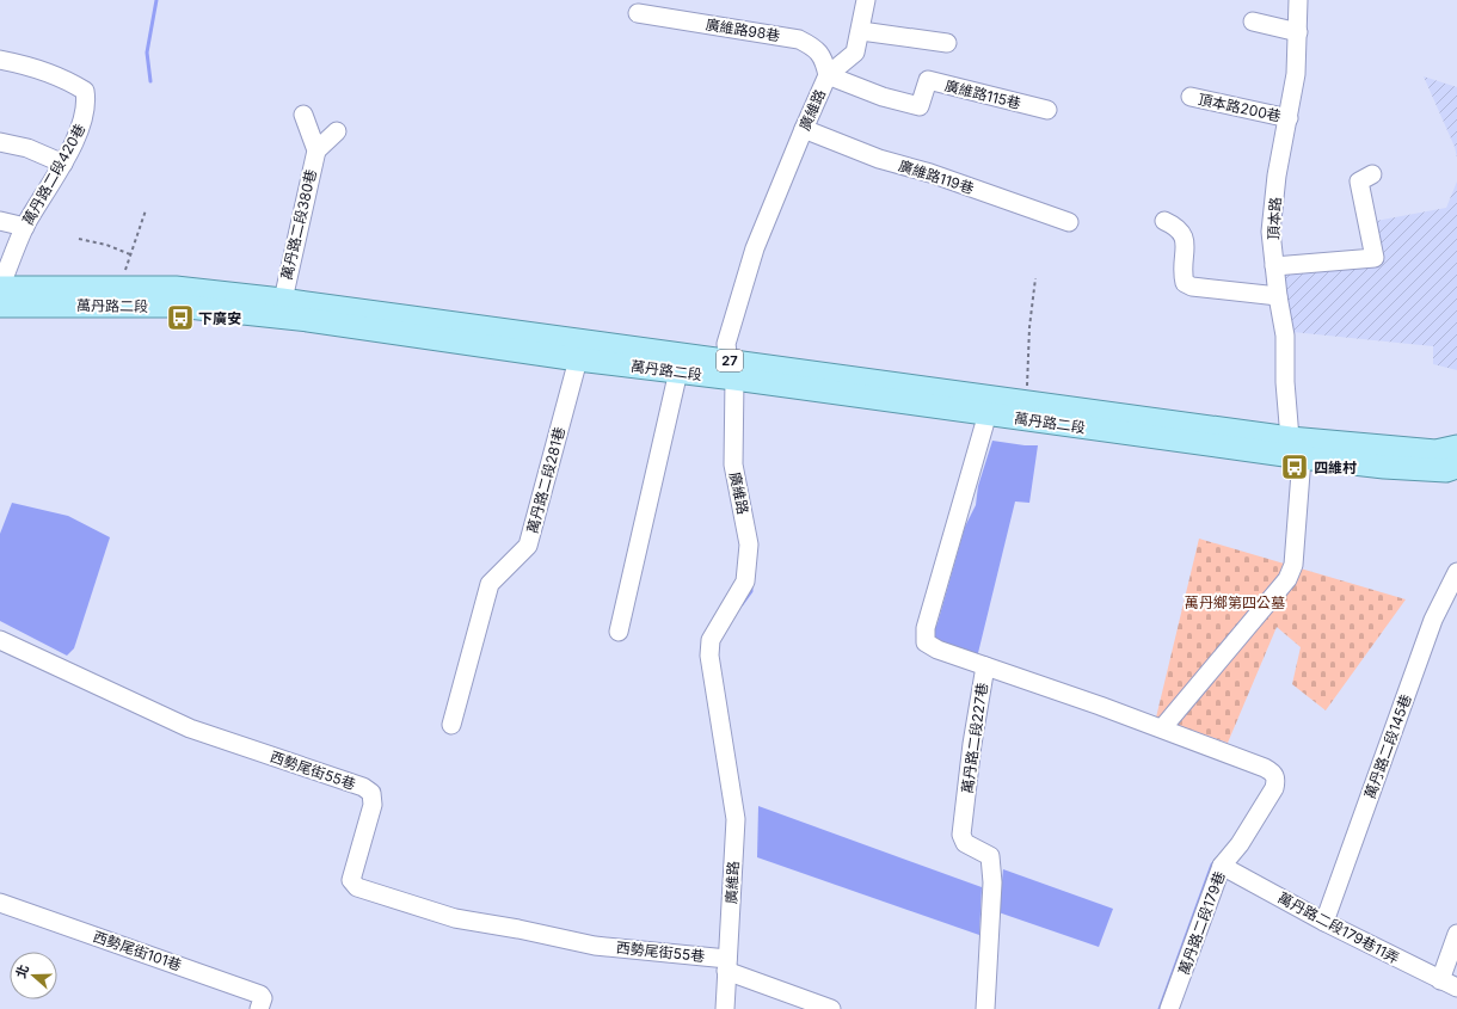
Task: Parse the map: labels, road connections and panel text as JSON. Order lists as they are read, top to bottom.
{
  "streets": {
    "main road": ["萬丹路二段", "27"],
    "street": [
      "廣維路98巷",
      "廣維路115巷",
      "頂本路200巷",
      "廣維路",
      "萬丹路二段420巷",
      "廣維路119巷",
      "頂本路",
      "萬丹路二段380巷",
      "萬丹路二段281巷",
      "萬丹路二段227巷",
      "萬丹路二段145巷",
      "西勢尾街55巷",
      "萬丹路二段179巷",
      "萬丹路二段179巷11弄",
      "西勢尾街101巷"
    ]
  },
  "crossings": [
    ["廣維路98巷", "廣維路115巷"],
    ["廣維路98巷", "廣維路"],
    ["廣維路115巷", "廣維路"],
    ["頂本路200巷", "頂本路"],
    ["廣維路", "廣維路119巷"],
    ["廣維路", "萬丹路二段"],
    ["廣維路", "西勢尾街55巷"],
    ["萬丹路二段420巷", "萬丹路二段"],
    ["頂本路", "萬丹路二段"],
    ["萬丹路二段380巷", "萬丹路二段"],
    ["萬丹路二段", "萬丹路二段281巷"],
    ["萬丹路二段", "萬丹路二段227巷"],
    ["萬丹路二段227巷", "萬丹路二段179巷"],
    ["萬丹路二段145巷", "萬丹路二段179巷11弄"],
    ["萬丹路二段179巷", "萬丹路二段179巷11弄"]
  ],
  "parks": ["萬丹鄉第四公墓"],
  "places": {
    "bus stop": ["下廣安", "四維村"]
  },
  "north": "left"
}
